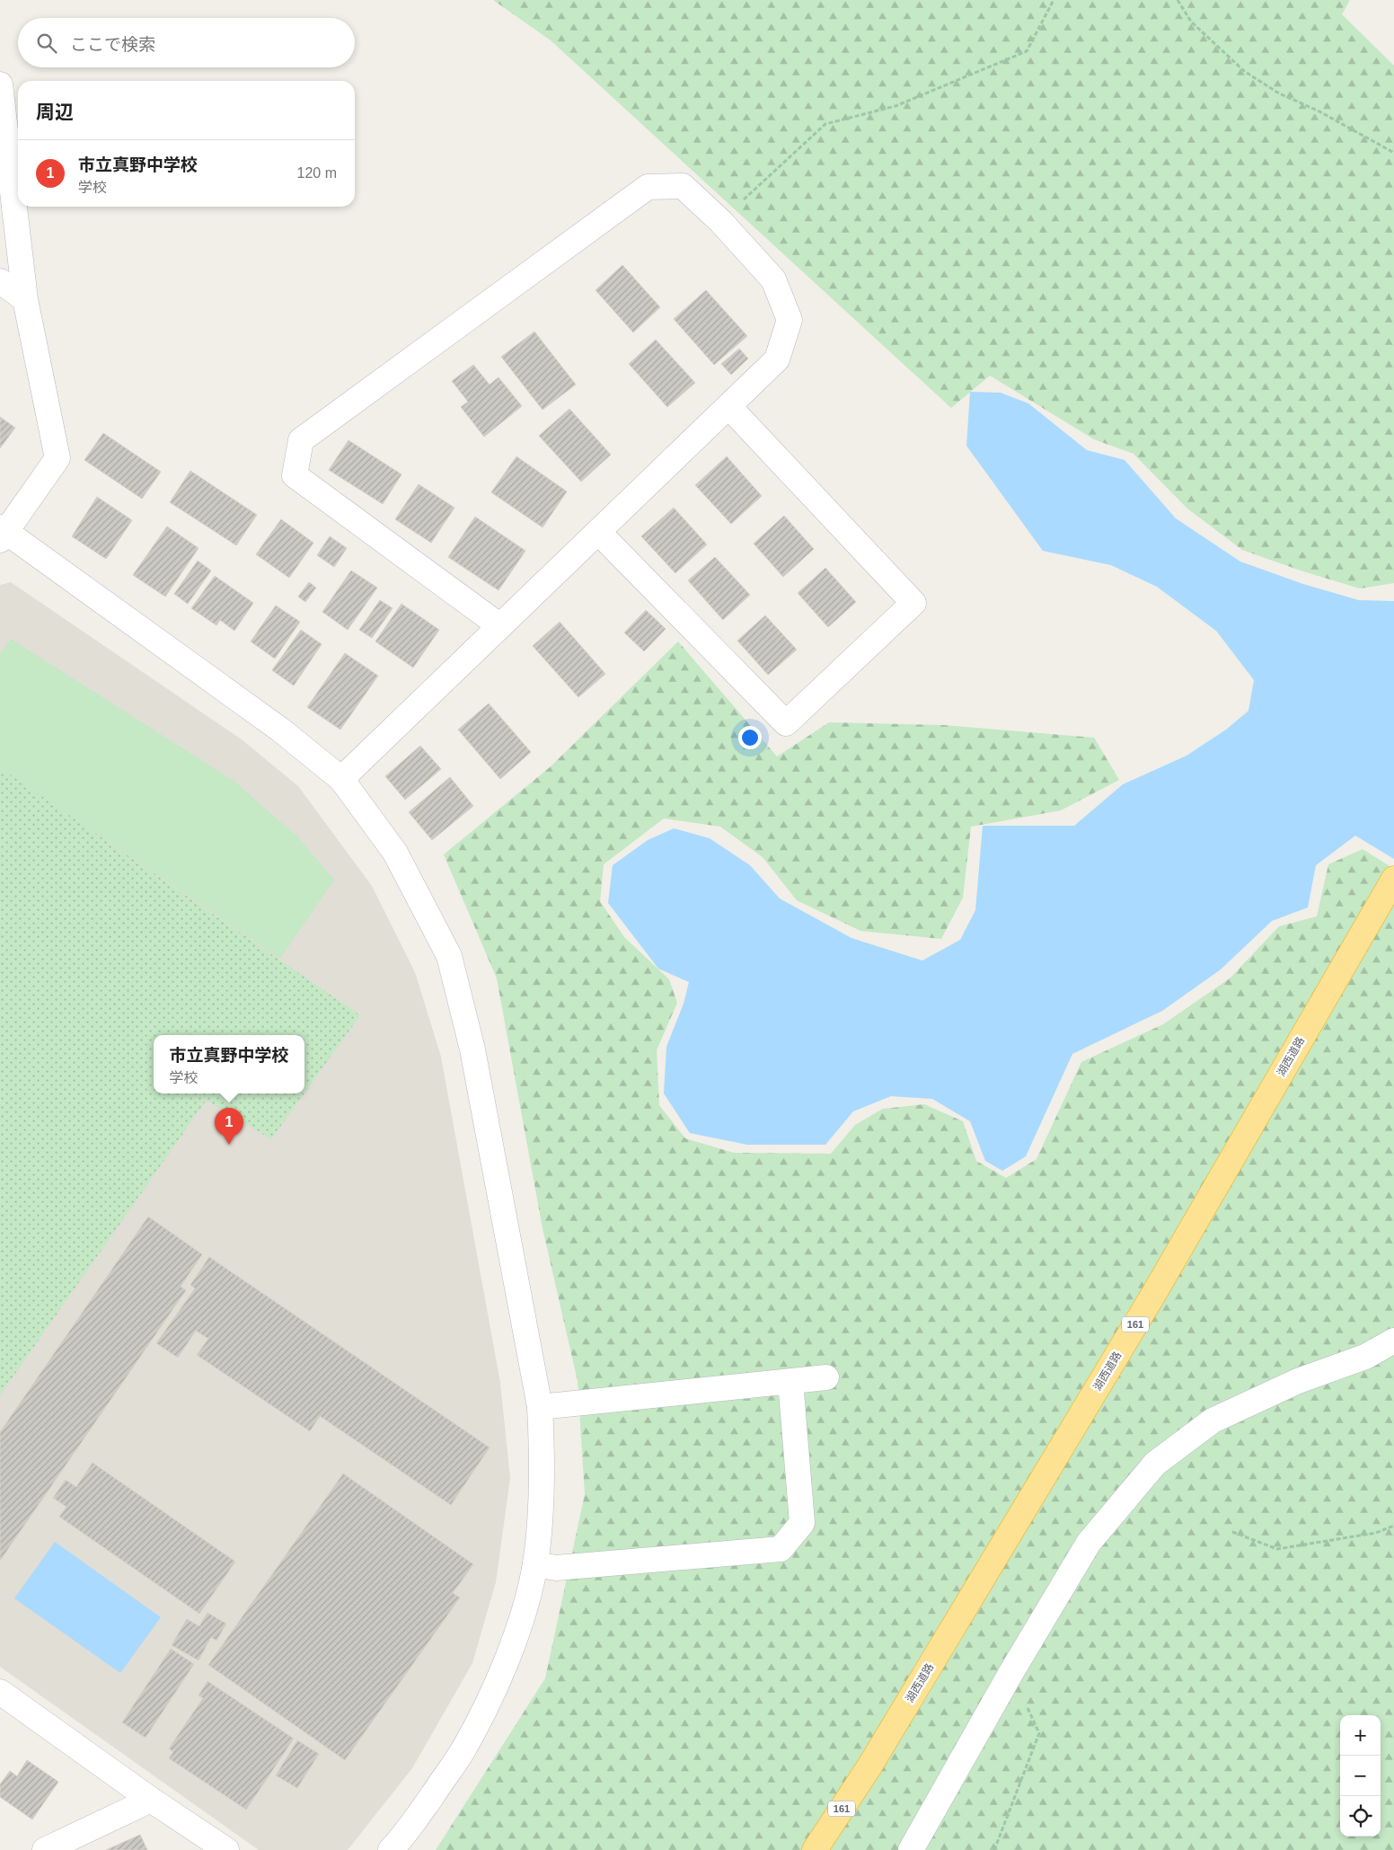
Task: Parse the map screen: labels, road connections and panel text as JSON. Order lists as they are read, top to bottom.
{
  "streets": {
    "highway": ["湖西道路", "161"]
  },
  "page": {
    "search": "ここで検索",
    "heading": "周辺",
    "list": [
      {
        "mark": "1",
        "name": "市立真野中学校",
        "note": "学校",
        "value": "120 m"
      }
    ],
    "popup": ["市立真野中学校", "学校"],
    "pins": "1",
    "map_buttons": ["+", "−"]
  }
}
